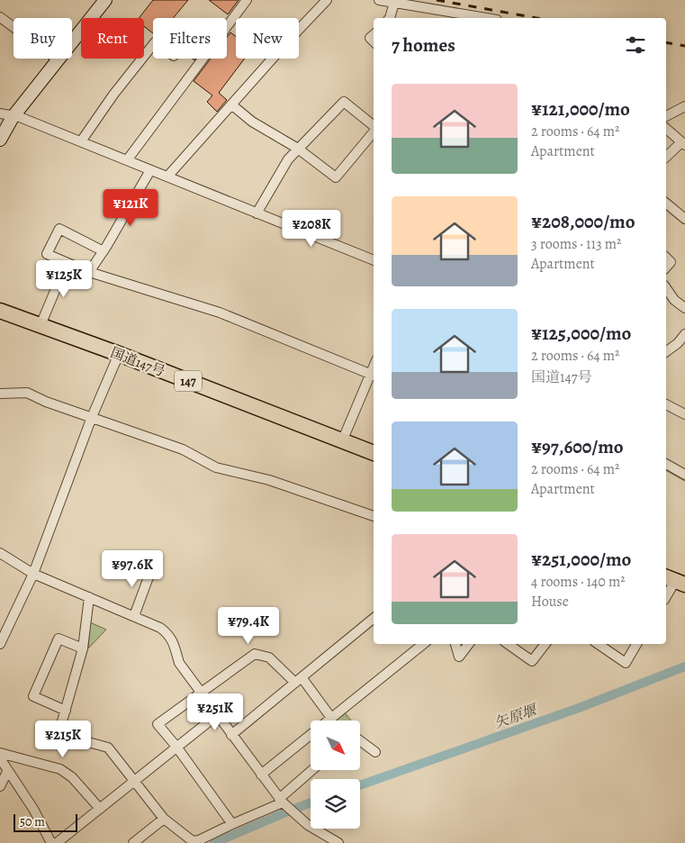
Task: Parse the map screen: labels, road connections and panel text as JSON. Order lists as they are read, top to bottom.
{
  "streets": {
    "highway": ["国道147号", "147"]
  },
  "water": ["矢原堰"],
  "scale_bar": "50 m",
  "north": "bottom right",
  "page": {
    "chip": [
      "Buy",
      "Rent",
      "Filters",
      "New"
    ],
    "heading": "7 homes",
    "list": [
      {
        "name": "¥121,000/mo",
        "note": "2 rooms · 64 m² · Apartment"
      },
      {
        "name": "¥208,000/mo",
        "note": "3 rooms · 113 m² · Apartment"
      },
      {
        "name": "¥125,000/mo",
        "note": "2 rooms · 64 m² · 国道147号"
      },
      {
        "name": "¥97,600/mo",
        "note": "2 rooms · 64 m² · Apartment"
      },
      {
        "name": "¥251,000/mo",
        "note": "4 rooms · 140 m² · House"
      }
    ],
    "price": [
      "¥121K",
      "¥208K",
      "¥125K",
      "¥97.6K",
      "¥79.4K",
      "¥251K",
      "¥215K"
    ],
    "scale": "50 m"
  }
}
